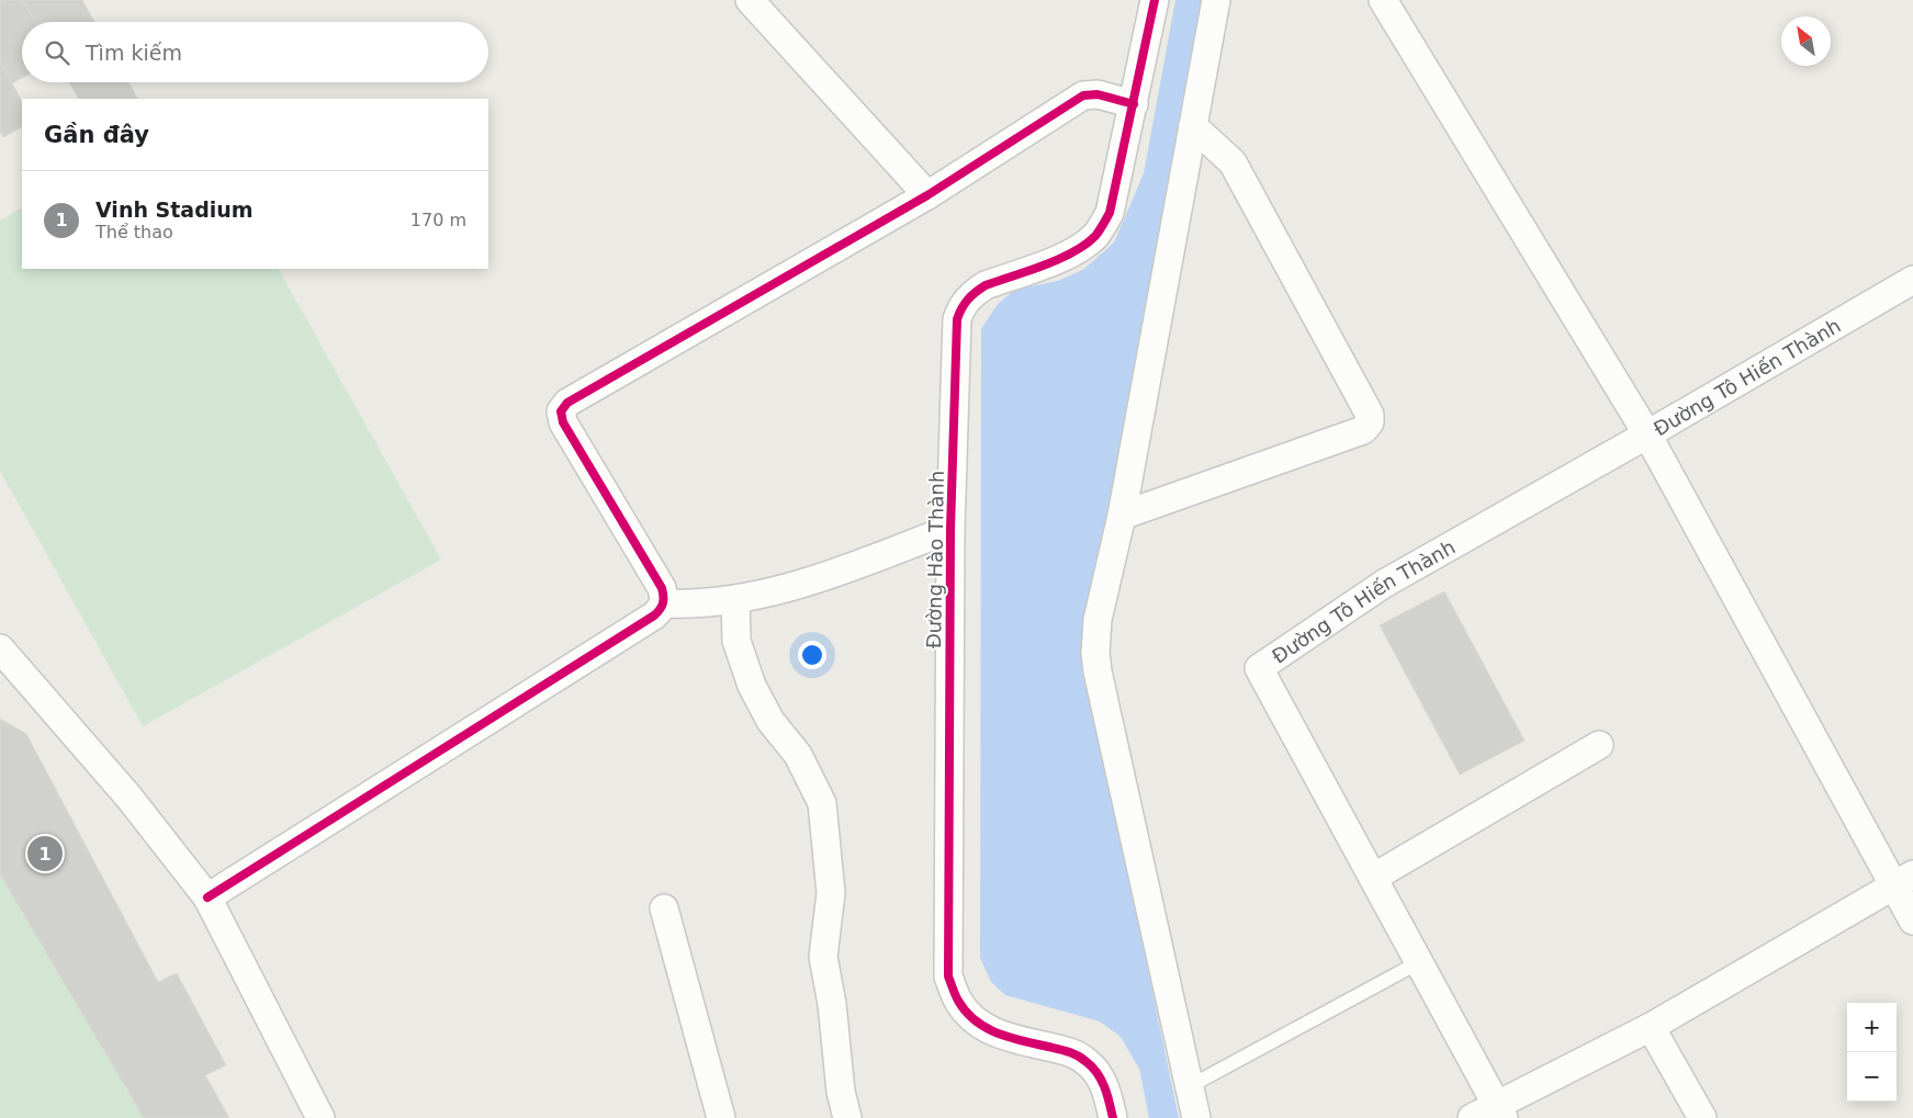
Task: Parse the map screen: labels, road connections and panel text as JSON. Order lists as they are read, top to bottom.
{
  "streets": {
    "street": ["Đường Tô Hiến Thành", "Đường Hào Thành"]
  },
  "north": "top left",
  "page": {
    "search": "Tìm kiếm",
    "heading": "Gần đây",
    "list": [
      {
        "mark": "1",
        "name": "Vinh Stadium",
        "note": "Thể thao",
        "value": "170 m"
      }
    ],
    "pins": "1",
    "map_buttons": ["+", "−"]
  }
}
